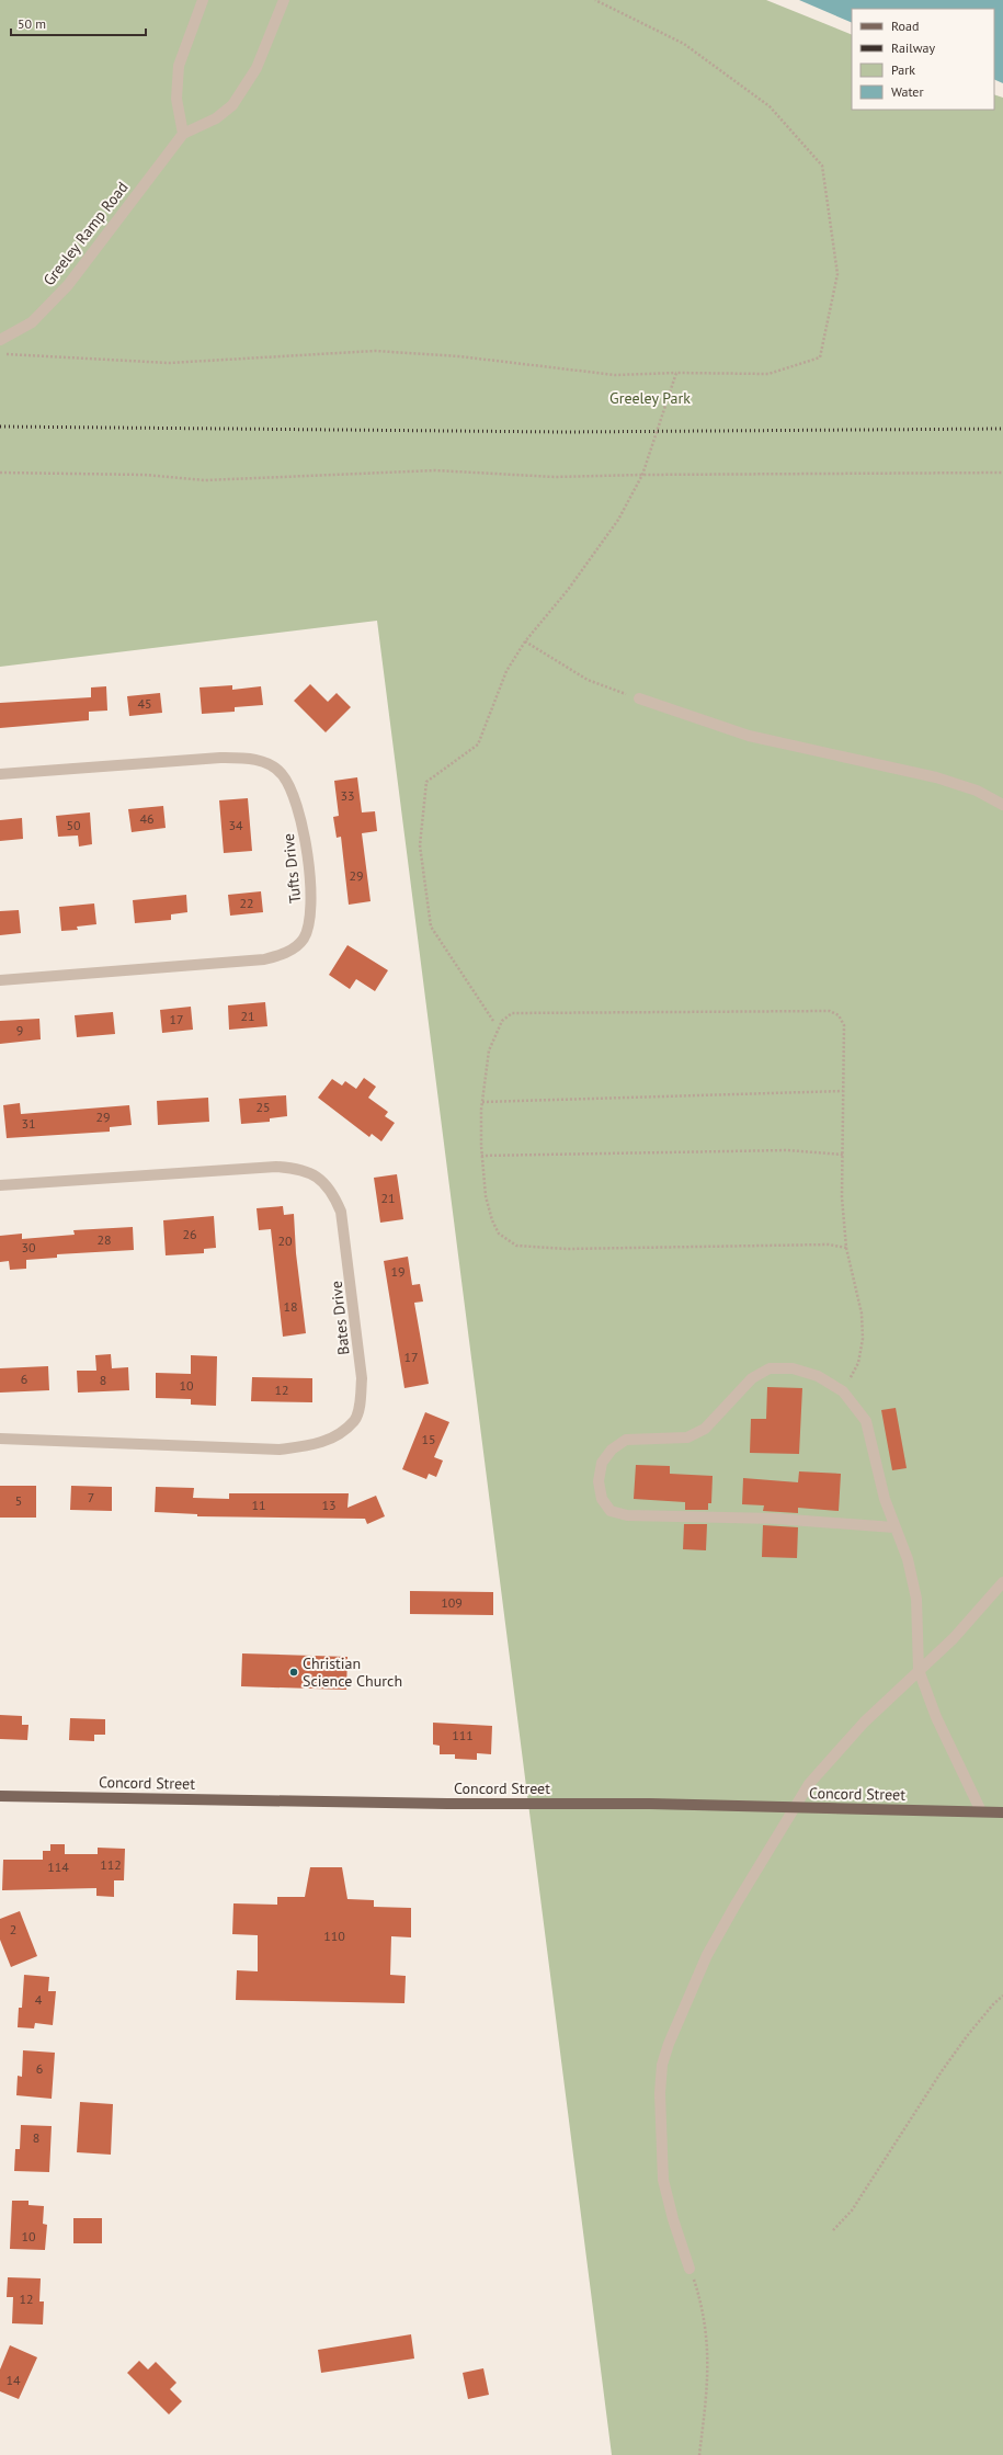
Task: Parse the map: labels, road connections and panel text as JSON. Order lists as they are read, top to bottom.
{
  "streets": {
    "main road": ["Concord Street"],
    "street": ["Greeley Ramp Road", "Tufts Drive", "Bates Drive"]
  },
  "parks": ["Greeley Park"],
  "places": ["Christian Science Church"],
  "house_numbers": [
    "45",
    "33",
    "46",
    "50",
    "34",
    "29",
    "22",
    "21",
    "17",
    "9",
    "25",
    "29",
    "31",
    "21",
    "26",
    "28",
    "20",
    "30",
    "19",
    "18",
    "17",
    "6",
    "8",
    "10",
    "12",
    "15",
    "7",
    "5",
    "11",
    "13",
    "109",
    "111",
    "112",
    "114",
    "2",
    "110",
    "4",
    "6",
    "8",
    "10",
    "12",
    "14"
  ],
  "legend": [
    "Road",
    "Railway",
    "Park",
    "Water"
  ],
  "scale_bar": "50 m"
}
